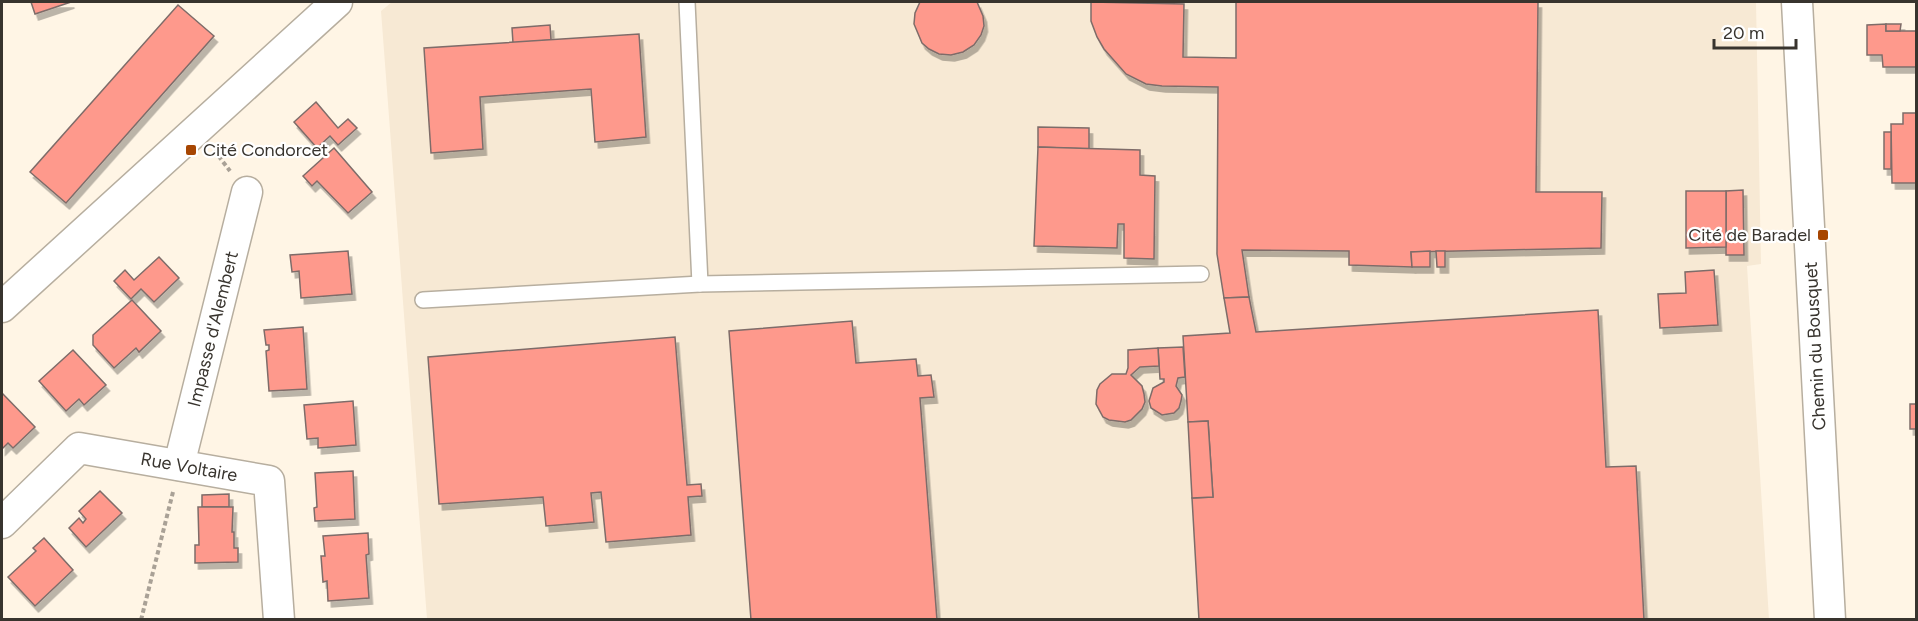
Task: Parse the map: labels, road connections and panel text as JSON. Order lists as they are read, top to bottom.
{
  "streets": {
    "street": ["Impasse d'Alembert", "Chemin du Bousquet", "Rue Voltaire"]
  },
  "crossings": [
    ["Impasse d'Alembert", "Rue Voltaire"]
  ],
  "places": {
    "transit": ["Cité Condorcet", "Cité de Baradel"]
  },
  "scale_bar": "20 m"
}
